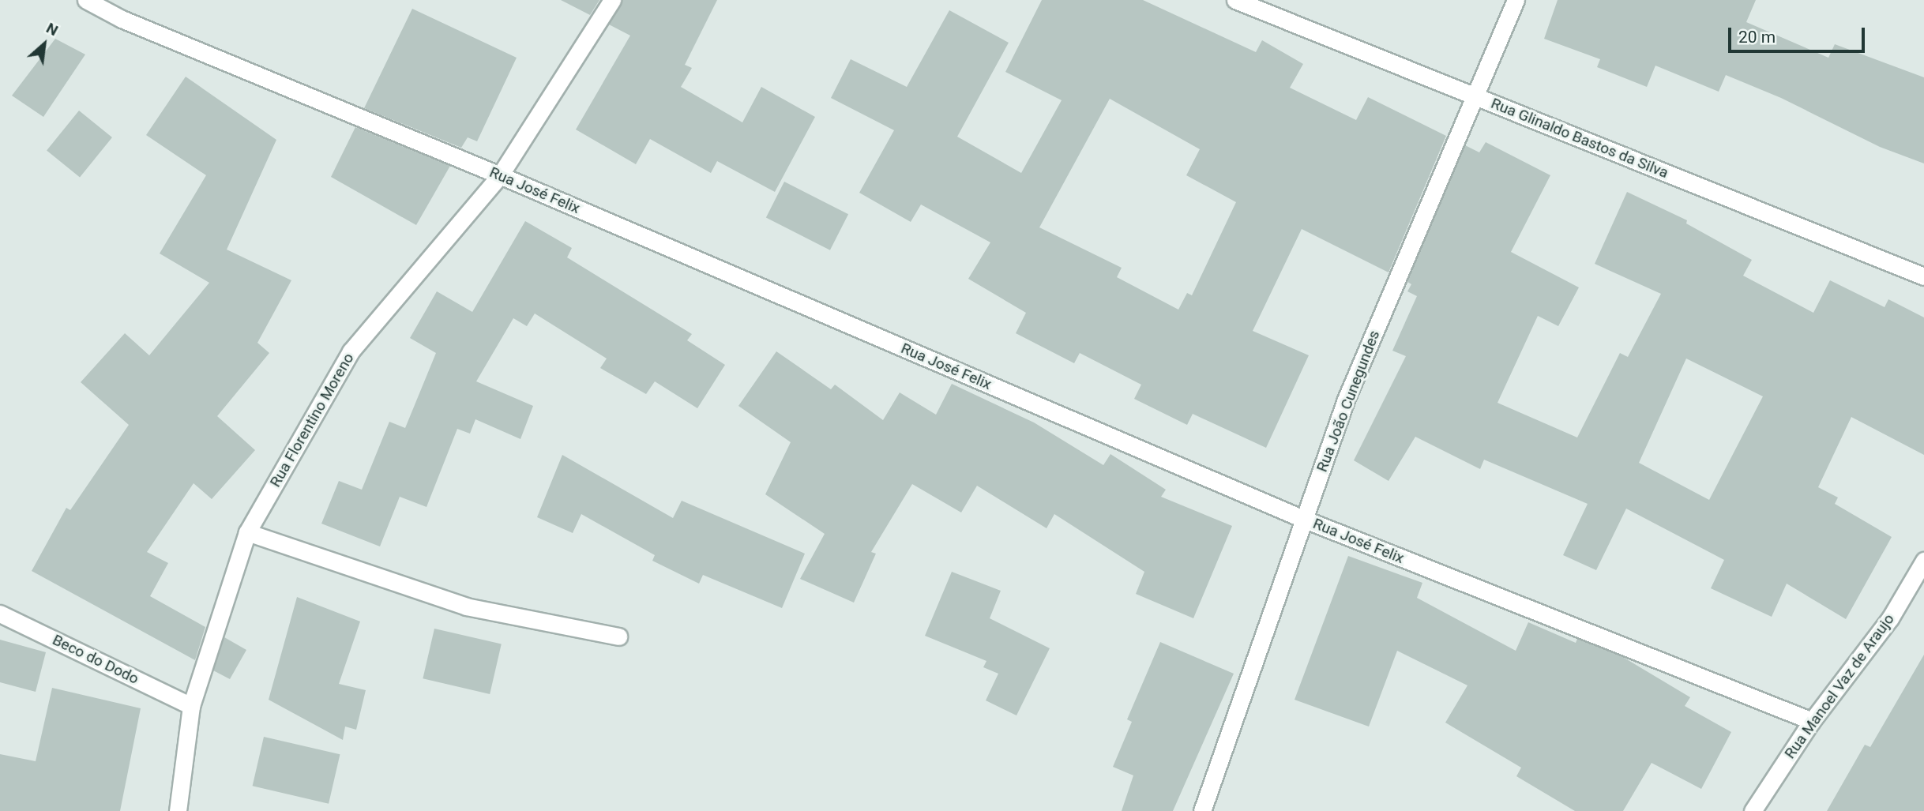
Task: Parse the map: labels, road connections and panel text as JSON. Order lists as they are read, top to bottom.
{
  "streets": {
    "street": [
      "Rua Glinaldo Bastos da Silva",
      "Rua José Felix",
      "Rua João Cunegundes",
      "Rua Florentino Moreno",
      "Beco do Dodo",
      "Rua Manoel Vaz de Araujo"
    ]
  },
  "crossings": [
    ["Rua Glinaldo Bastos da Silva", "Rua João Cunegundes"],
    ["Rua José Felix", "Rua João Cunegundes"],
    ["Rua José Felix", "Rua Florentino Moreno"],
    ["Rua José Felix", "Rua Manoel Vaz de Araujo"],
    ["Rua Florentino Moreno", "Beco do Dodo"]
  ],
  "scale_bar": "20 m",
  "north": "top right"
}
